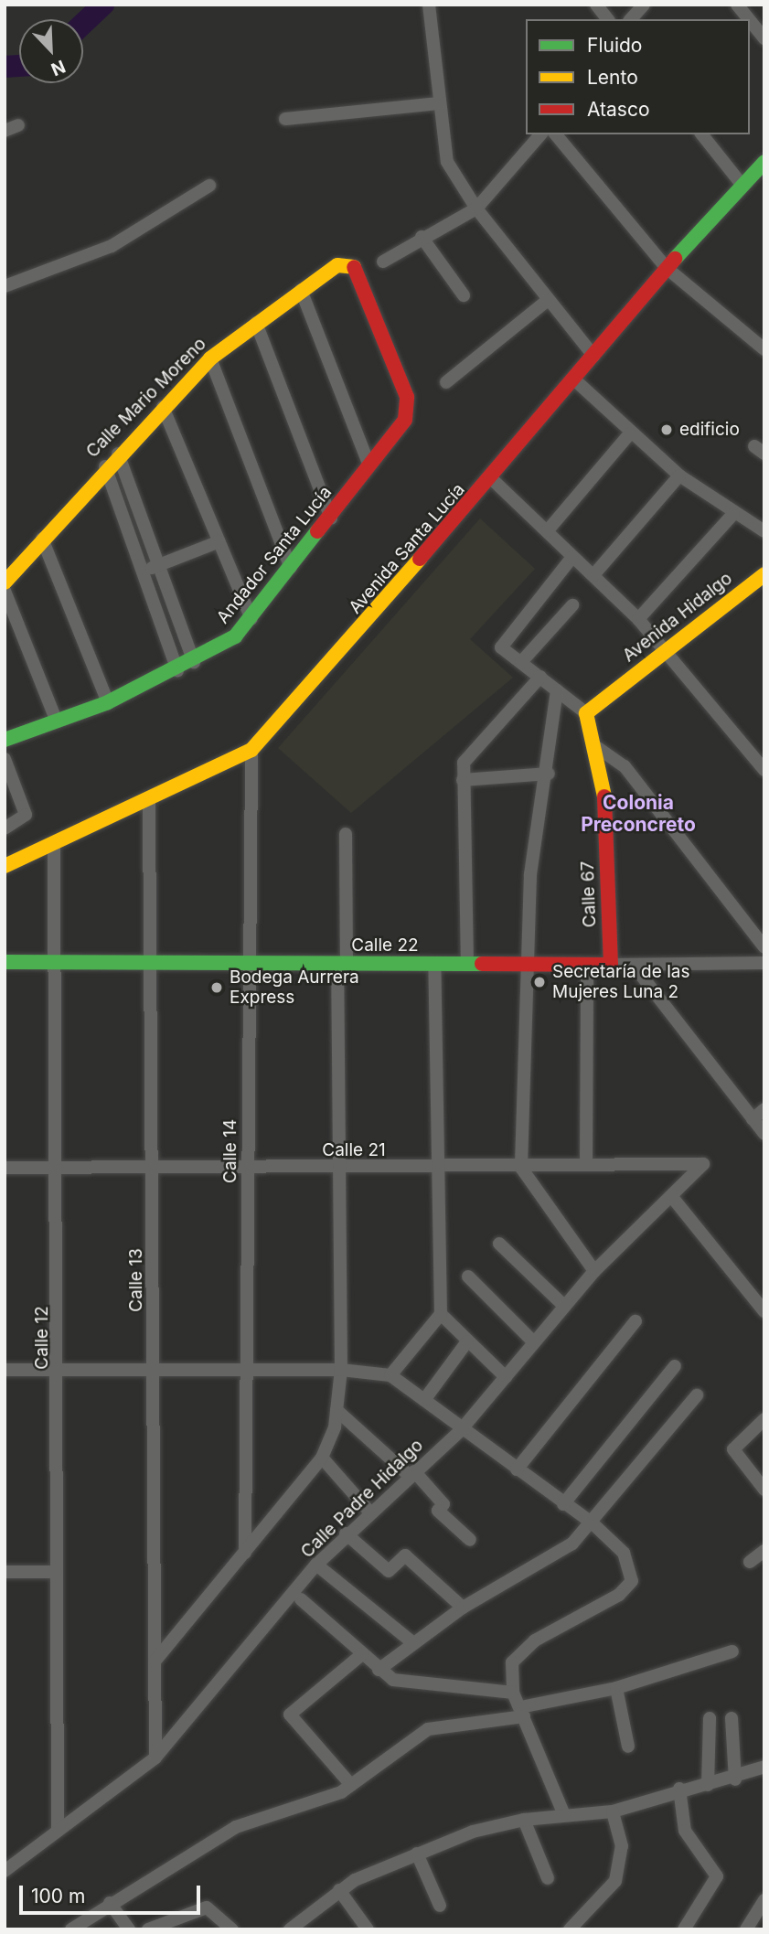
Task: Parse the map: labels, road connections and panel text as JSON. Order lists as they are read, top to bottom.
{
  "streets": {
    "street": [
      "Calle Mario Moreno",
      "Avenida Santa Lucía",
      "Andador Santa Lucía",
      "Avenida Hidalgo",
      "Calle 67",
      "Calle 22",
      "Calle 21",
      "Calle 14",
      "Calle 13",
      "Calle 12",
      "Calle Padre Hidalgo"
    ]
  },
  "crossings": [
    ["Calle Mario Moreno", "Andador Santa Lucía"],
    ["Avenida Santa Lucía", "Calle 14"],
    ["Avenida Santa Lucía", "Calle 13"],
    ["Avenida Santa Lucía", "Calle 12"],
    ["Avenida Hidalgo", "Calle 67"],
    ["Calle 67", "Calle 22"],
    ["Calle 22", "Calle 14"],
    ["Calle 22", "Calle 13"],
    ["Calle 22", "Calle 12"],
    ["Calle 21", "Calle 14"],
    ["Calle 21", "Calle 13"],
    ["Calle 21", "Calle 12"],
    ["Calle 21", "Calle Padre Hidalgo"],
    ["Calle 13", "Calle Padre Hidalgo"],
    ["Calle 12", "Calle Padre Hidalgo"]
  ],
  "districts": ["Colonia Preconcreto"],
  "places": ["edificio", "Secretaría de las Mujeres Luna 2", "Bodega Aurrera Express"],
  "legend": ["Fluido", "Lento", "Atasco"],
  "scale_bar": "100 m",
  "north": "bottom right"
}
